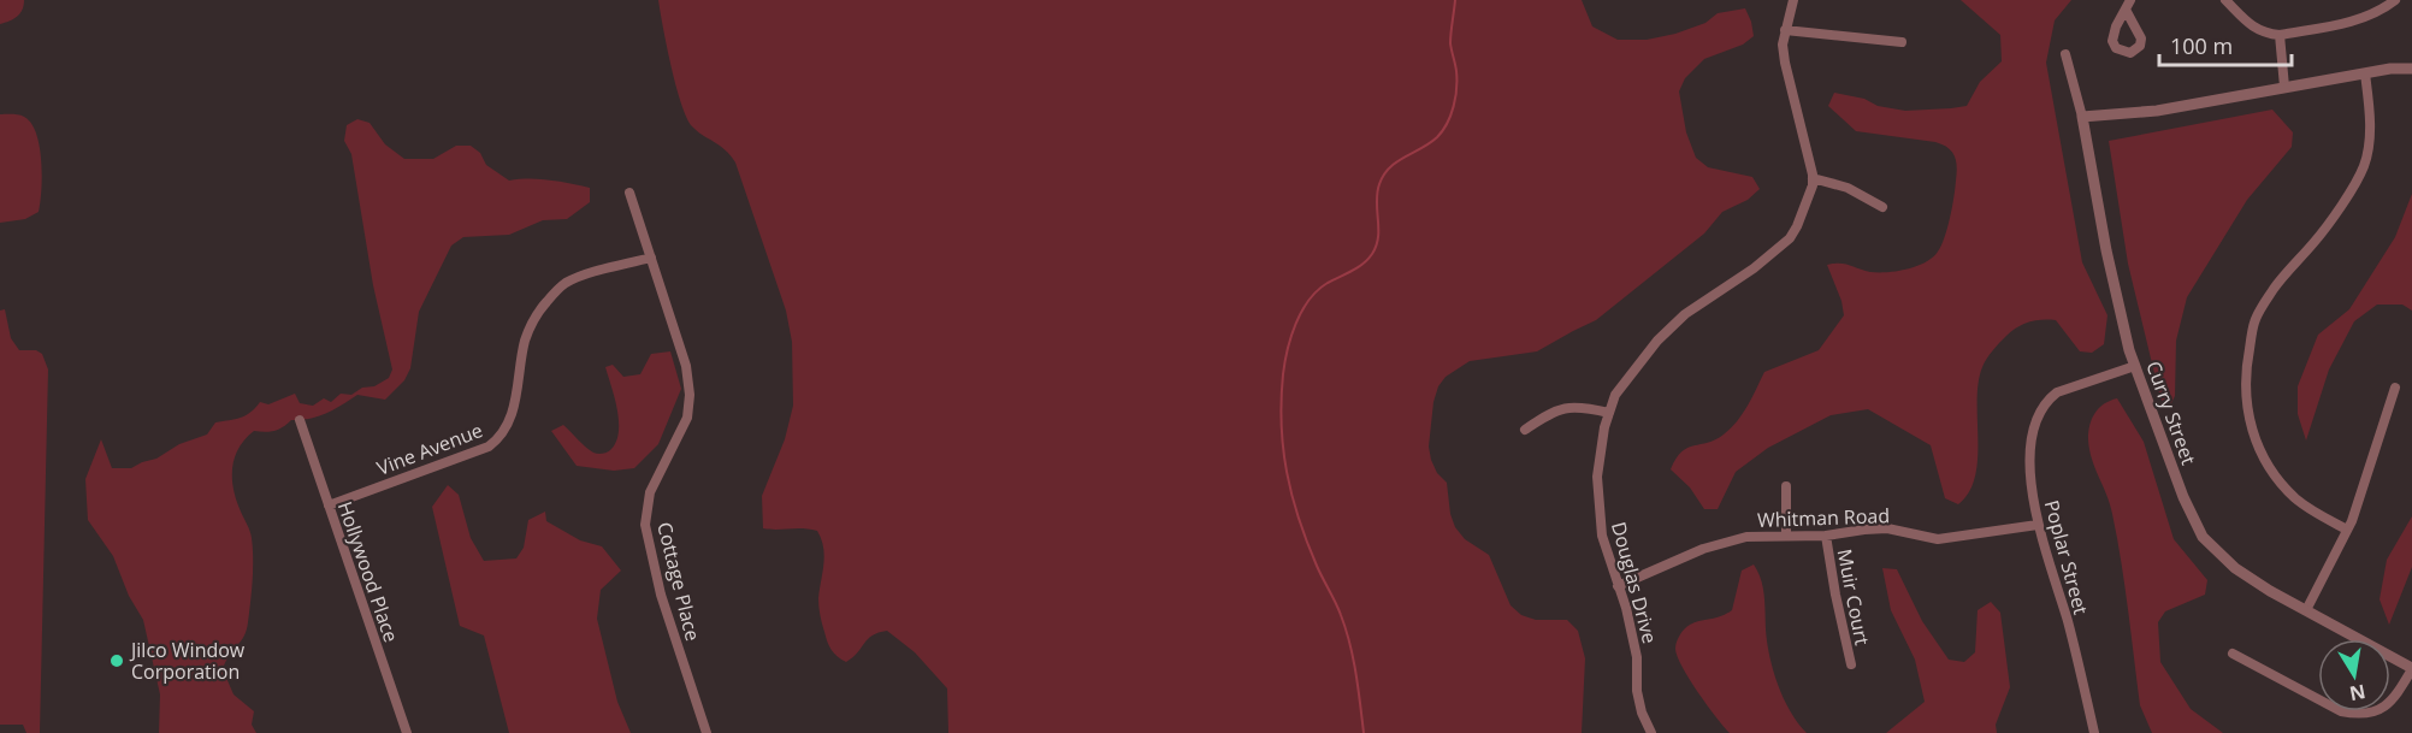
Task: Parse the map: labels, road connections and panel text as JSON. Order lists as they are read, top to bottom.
{
  "streets": {
    "street": [
      "Curry Street",
      "Vine Avenue",
      "Whitman Road",
      "Poplar Street",
      "Hollywood Place",
      "Cottage Place",
      "Douglas Drive",
      "Muir Court"
    ]
  },
  "crossings": [
    ["Curry Street", "Poplar Street"],
    ["Vine Avenue", "Hollywood Place"],
    ["Vine Avenue", "Cottage Place"],
    ["Whitman Road", "Poplar Street"],
    ["Whitman Road", "Douglas Drive"],
    ["Whitman Road", "Muir Court"]
  ],
  "places": ["Jilco Window Corporation"],
  "scale_bar": "100 m",
  "north": "bottom"
}
